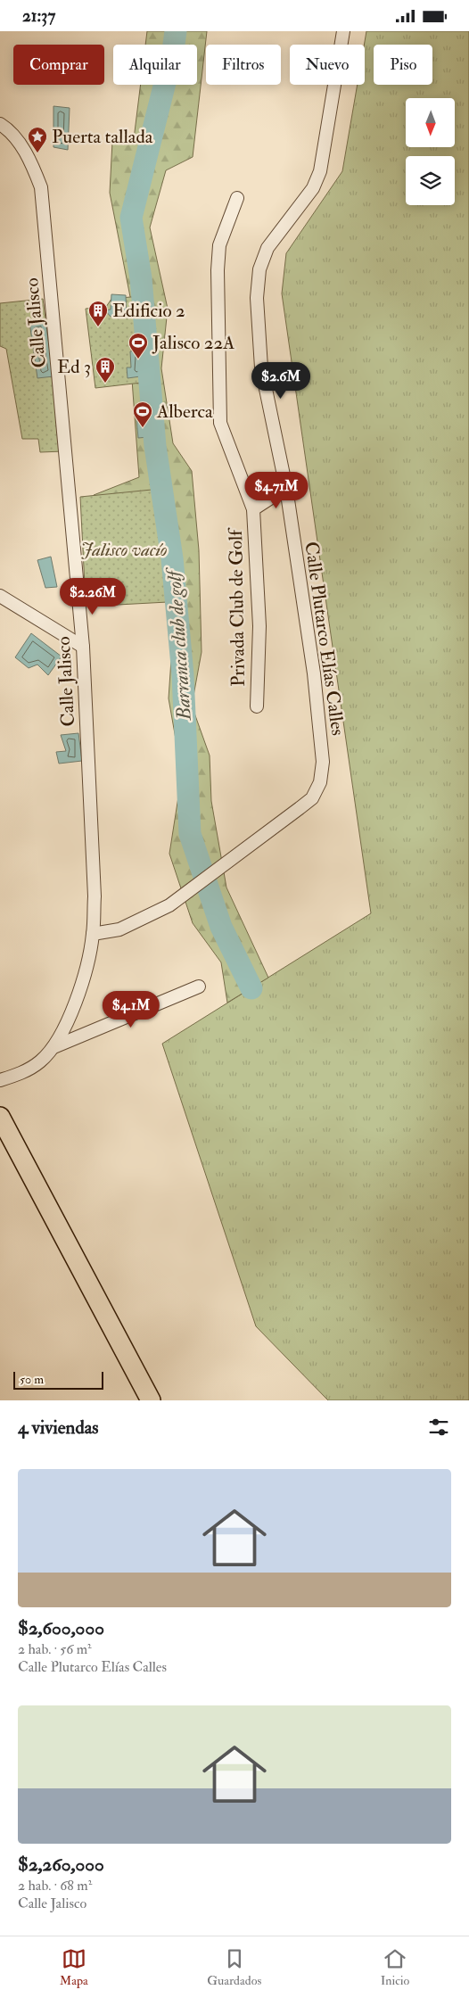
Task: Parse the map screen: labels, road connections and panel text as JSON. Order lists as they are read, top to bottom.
{
  "streets": {
    "street": ["Calle Jalisco", "Privada Club de Golf", "Calle Plutarco Elías Calles"]
  },
  "crossings": [
    ["Calle Jalisco", "Calle Plutarco Elías Calles"],
    ["Privada Club de Golf", "Calle Plutarco Elías Calles"]
  ],
  "water": ["Barranca club de golf"],
  "parks": ["Jalisco vacío"],
  "places": {
    "place": ["Puerta tallada"],
    "building": ["Edificio 2", "Ed 3"],
    "sports": ["Jalisco 22A", "Alberca"]
  },
  "scale_bar": "50 m",
  "north": "bottom",
  "page": {
    "status": "21:37",
    "chip": [
      "Comprar",
      "Alquilar",
      "Filtros",
      "Nuevo",
      "Piso"
    ],
    "price": [
      "$2.6M",
      "$4.71M",
      "$2.26M",
      "$4.1M"
    ],
    "scale": "50 m",
    "heading": "4 viviendas",
    "list": [
      {
        "name": "$2,600,000",
        "note": "2 hab. · 56 m² · Calle Plutarco Elías Calles"
      },
      {
        "name": "$2,260,000",
        "note": "2 hab. · 68 m² · Calle Jalisco"
      }
    ],
    "tabs": ["Mapa", "Guardados", "Inicio"]
  }
}
